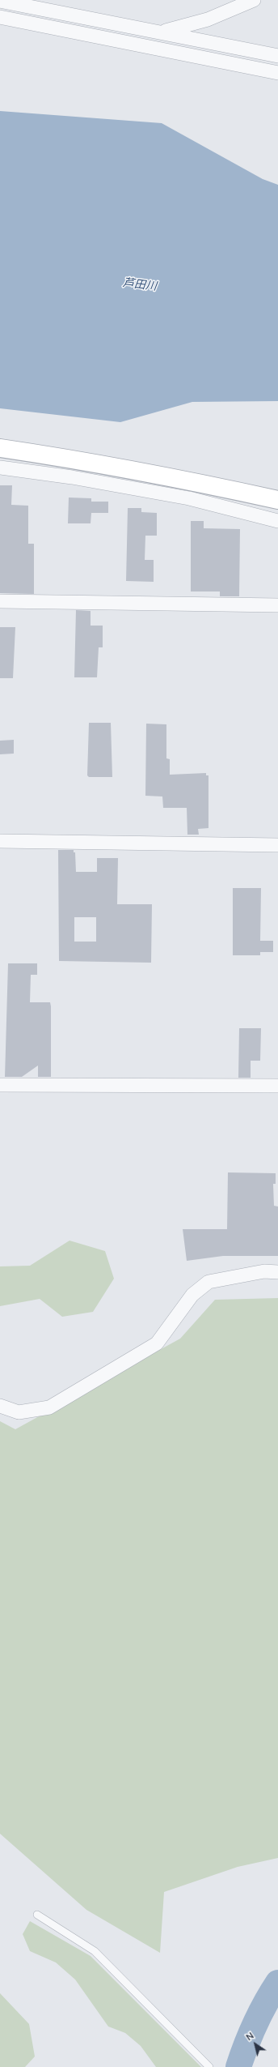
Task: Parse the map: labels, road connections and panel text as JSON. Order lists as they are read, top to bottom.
{
  "water": ["芦田川"],
  "north": "top left"
}
